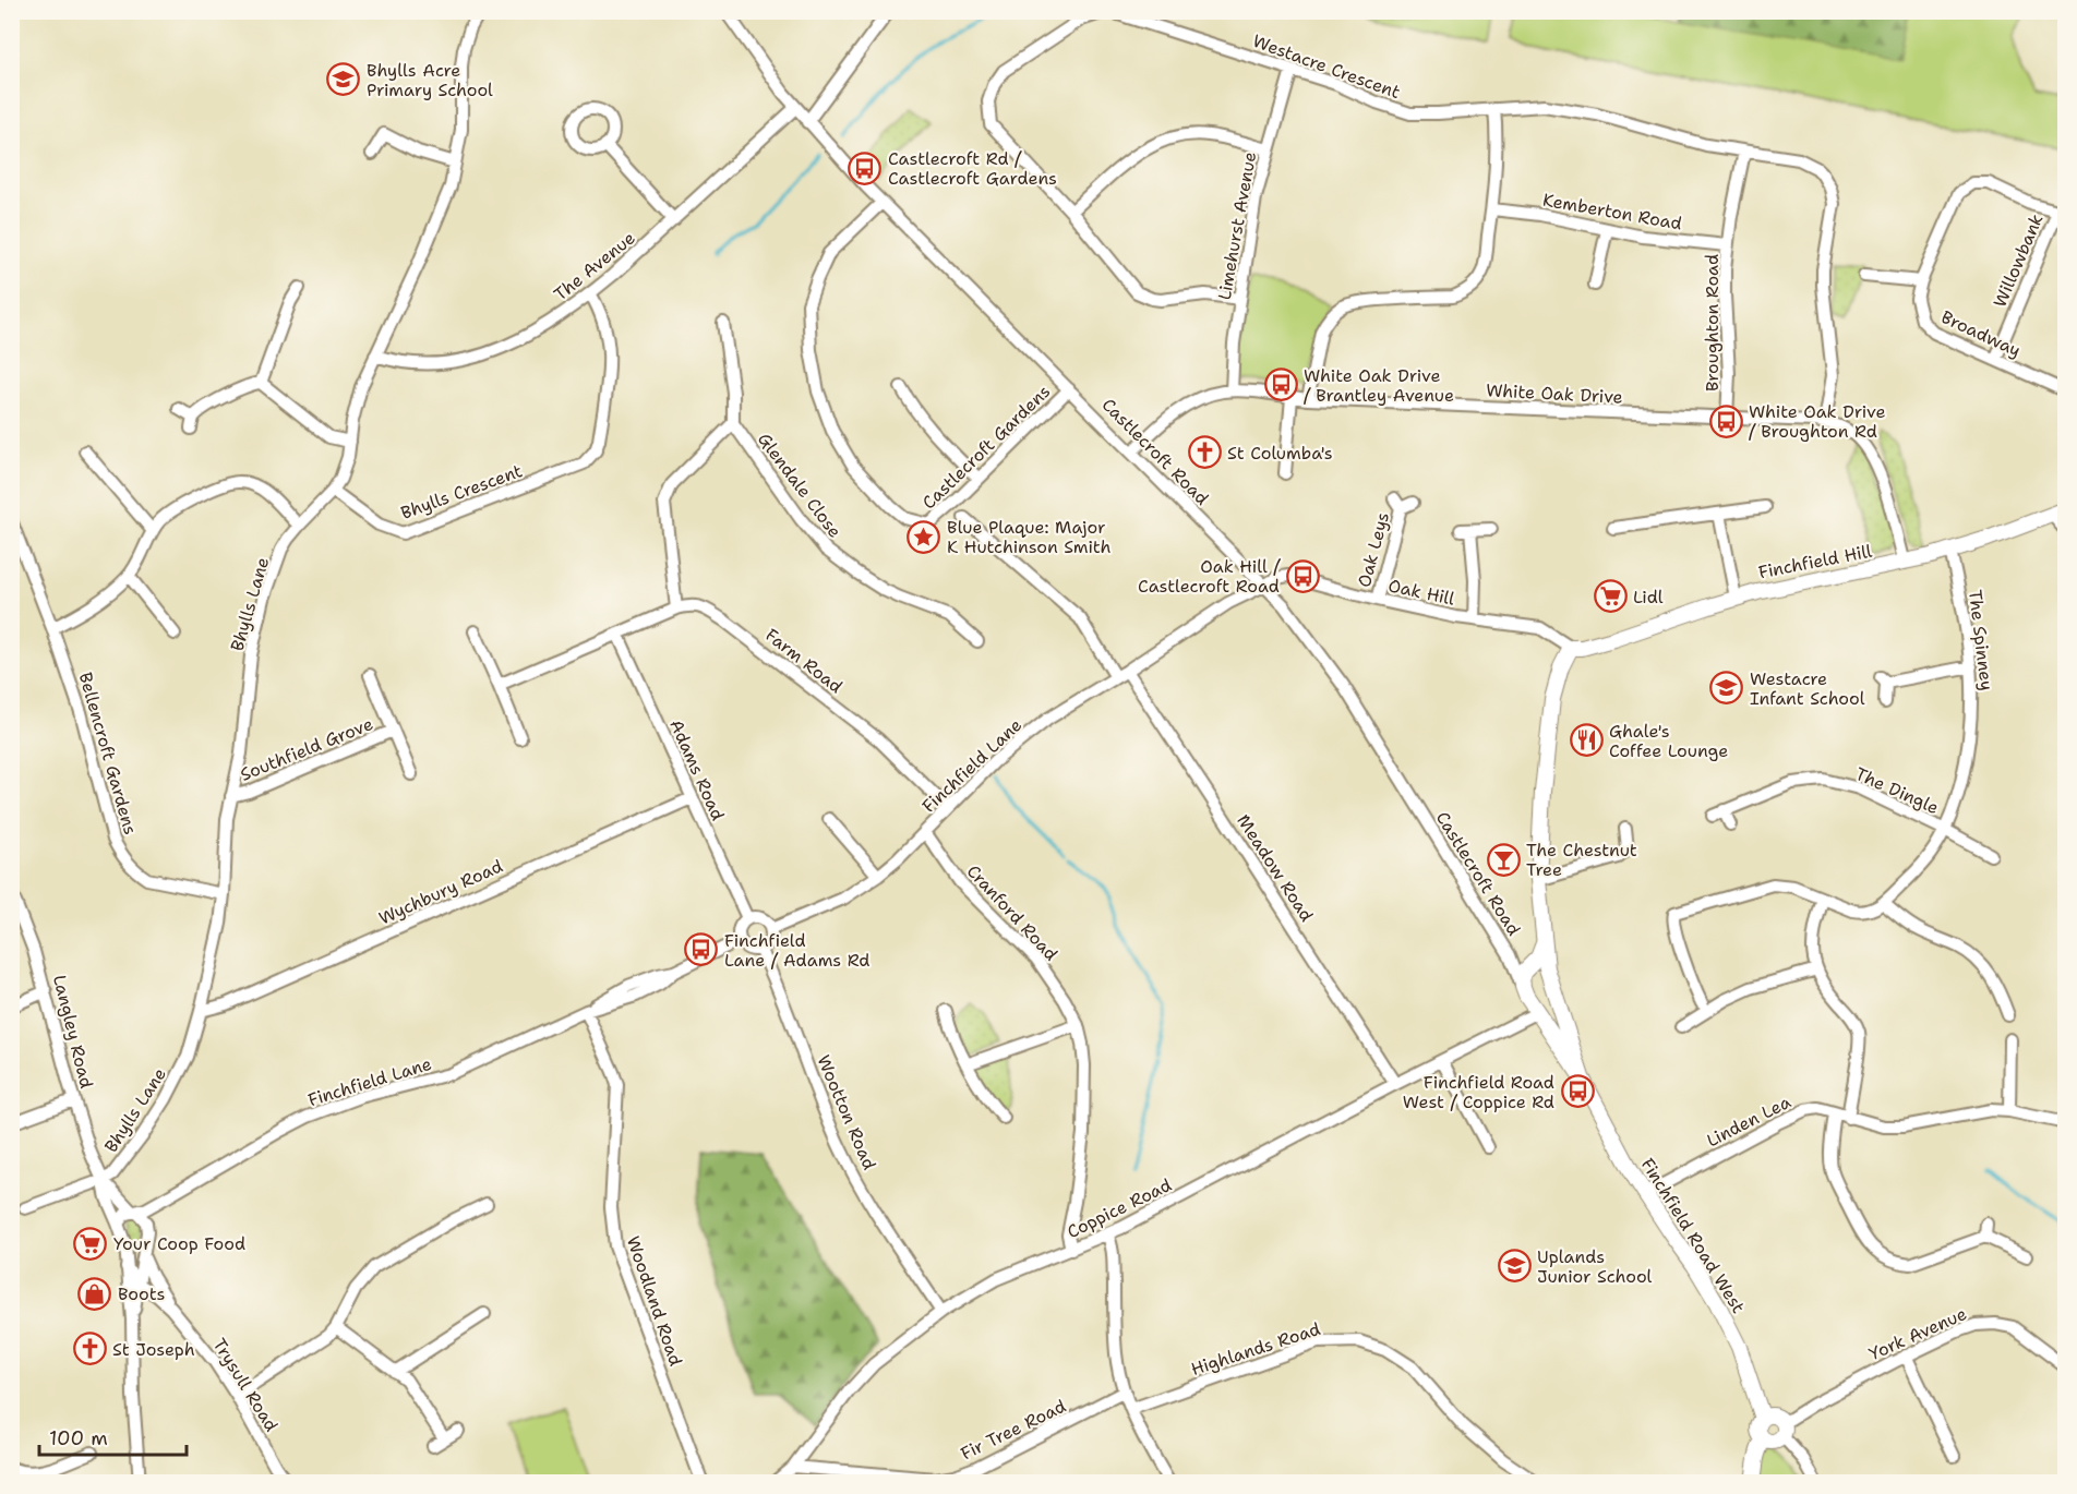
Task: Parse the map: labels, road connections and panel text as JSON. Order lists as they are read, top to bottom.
{
  "streets": {
    "main road": ["Finchfield Hill", "Finchfield Road West"],
    "street": [
      "Westacre Crescent",
      "Kemberton Road",
      "Limehurst Avenue",
      "Willowbank",
      "The Avenue",
      "Broughton Road",
      "Broadway",
      "White Oak Drive",
      "Castlecroft Gardens",
      "Castlecroft Road",
      "Glendale Close",
      "Bhylls Crescent",
      "Oak Leys",
      "Oak Hill",
      "Bhylls Lane",
      "The Spinney",
      "Farm Road",
      "Southfield Grove",
      "Bellencroft Gardens",
      "Finchfield Lane",
      "Adams Road",
      "The Dingle",
      "Meadow Road",
      "Wychbury Road",
      "Cranford Road",
      "Langley Road",
      "Wootton Road",
      "Linden Lea",
      "Coppice Road",
      "Woodland Road",
      "York Avenue",
      "Highlands Road",
      "Trysull Road",
      "Fir Tree Road"
    ]
  },
  "crossings": [
    ["Westacre Crescent", "Limehurst Avenue"],
    ["Westacre Crescent", "Broughton Road"],
    ["Westacre Crescent", "White Oak Drive"],
    ["Kemberton Road", "Broughton Road"],
    ["Limehurst Avenue", "White Oak Drive"],
    ["Willowbank", "Broadway"],
    ["The Avenue", "Castlecroft Road"],
    ["The Avenue", "Bhylls Crescent"],
    ["The Avenue", "Bhylls Lane"],
    ["Broughton Road", "White Oak Drive"],
    ["White Oak Drive", "Castlecroft Road"],
    ["White Oak Drive", "Finchfield Hill"],
    ["Castlecroft Gardens", "Castlecroft Road"],
    ["Castlecroft Road", "Oak Hill"],
    ["Castlecroft Road", "Finchfield Lane"],
    ["Bhylls Crescent", "Bhylls Lane"],
    ["Oak Leys", "Oak Hill"],
    ["Finchfield Hill", "Oak Hill"],
    ["Finchfield Hill", "The Spinney"],
    ["Oak Hill", "Finchfield Lane"],
    ["Bhylls Lane", "Southfield Grove"],
    ["Bhylls Lane", "Bellencroft Gardens"],
    ["Bhylls Lane", "Wychbury Road"],
    ["Bhylls Lane", "Langley Road"],
    ["The Spinney", "The Dingle"],
    ["Farm Road", "Finchfield Lane"],
    ["Farm Road", "Adams Road"],
    ["Finchfield Lane", "Adams Road"],
    ["Finchfield Lane", "Meadow Road"],
    ["Finchfield Lane", "Cranford Road"],
    ["Finchfield Lane", "Langley Road"],
    ["Finchfield Lane", "Wootton Road"],
    ["Finchfield Lane", "Woodland Road"],
    ["Adams Road", "Wychbury Road"],
    ["Adams Road", "Wootton Road"],
    ["Meadow Road", "Coppice Road"],
    ["Cranford Road", "Coppice Road"],
    ["Wootton Road", "Coppice Road"],
    ["Linden Lea", "Finchfield Road West"],
    ["Coppice Road", "Finchfield Road West"],
    ["Coppice Road", "Fir Tree Road"],
    ["Finchfield Road West", "York Avenue"]
  ],
  "places": {
    "school or university": ["Bhylls Acre Primary School", "Westacre Infant School", "Uplands Junior School"],
    "bus stop": [
      "Castlecroft Rd / Castlecroft Gardens",
      "White Oak Drive / Brantley Avenue",
      "White Oak Drive / Broughton Rd",
      "Oak Hill / Castlecroft Road",
      "Finchfield Lane / Adams Rd",
      "Finchfield Road West / Coppice Rd"
    ],
    "church": ["St Columba's", "St Joseph"],
    "place": ["Blue Plaque: Major K Hutchinson Smith"],
    "supermarket": ["Lidl", "Your Coop Food"],
    "restaurant": ["Ghale's Coffee Lounge"],
    "bar": ["The Chestnut Tree"],
    "shop": ["Boots"]
  },
  "scale_bar": "100 m"
}
